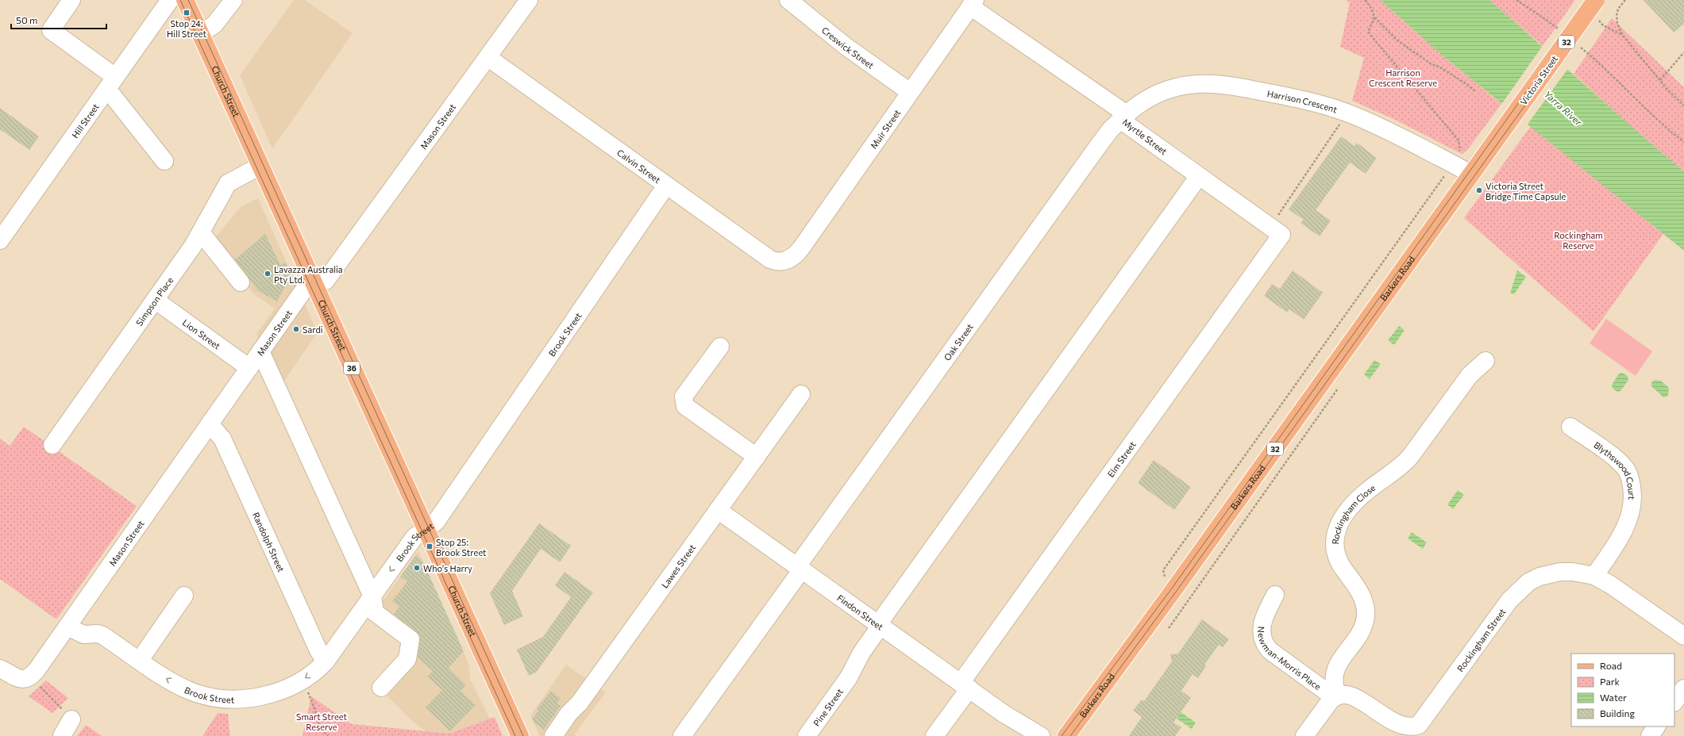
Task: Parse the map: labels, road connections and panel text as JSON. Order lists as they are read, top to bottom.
{
  "streets": {
    "main road": [
      "32",
      "Victoria Street",
      "Church Street",
      "Barkers Road",
      "36"
    ],
    "street": [
      "Creswick Street",
      "Harrison Crescent",
      "Hill Street",
      "Mason Street",
      "Muir Street",
      "Myrtle Street",
      "Calvin Street",
      "Simpson Place",
      "Lion Street",
      "Brook Street",
      "Oak Street",
      "Elm Street",
      "Blythswood Court",
      "Rockingham Close",
      "Randolph Street",
      "Lawes Street",
      "Findon Street",
      "Rockingham Street",
      "Newman-Morris Place",
      "Pine Street"
    ]
  },
  "crossings": [
    ["Creswick Street", "Muir Street"],
    ["Victoria Street", "Barkers Road"],
    ["Church Street", "Mason Street"],
    ["Church Street", "Simpson Place"],
    ["Church Street", "Brook Street"],
    ["Harrison Crescent", "Myrtle Street"],
    ["Harrison Crescent", "Barkers Road"],
    ["Harrison Crescent", "Oak Street"],
    ["Mason Street", "Calvin Street"],
    ["Mason Street", "Lion Street"],
    ["Mason Street", "Brook Street"],
    ["Mason Street", "Randolph Street"],
    ["Muir Street", "Myrtle Street"],
    ["Muir Street", "Calvin Street"],
    ["Myrtle Street", "Oak Street"],
    ["Myrtle Street", "Elm Street"],
    ["Myrtle Street", "Pine Street"],
    ["Calvin Street", "Brook Street"],
    ["Simpson Place", "Lion Street"],
    ["Brook Street", "Randolph Street"],
    ["Oak Street", "Findon Street"],
    ["Elm Street", "Findon Street"],
    ["Blythswood Court", "Rockingham Street"],
    ["Rockingham Close", "Rockingham Street"],
    ["Rockingham Close", "Newman-Morris Place"],
    ["Lawes Street", "Findon Street"],
    ["Findon Street", "Pine Street"],
    ["Rockingham Street", "Newman-Morris Place"]
  ],
  "water": ["Yarra River"],
  "parks": ["Harrison Crescent Reserve", "Rockingham Reserve", "Smart Street Reserve"],
  "places": {
    "transit": ["Stop 24: Hill Street", "Stop 25: Brook Street"],
    "other": [
      "Victoria Street Bridge Time Capsule",
      "Lavazza Australia Pty Ltd.",
      "Sardi",
      "Who's Harry"
    ]
  },
  "legend": [
    "Road",
    "Park",
    "Water",
    "Building"
  ],
  "scale_bar": "50 m"
}
